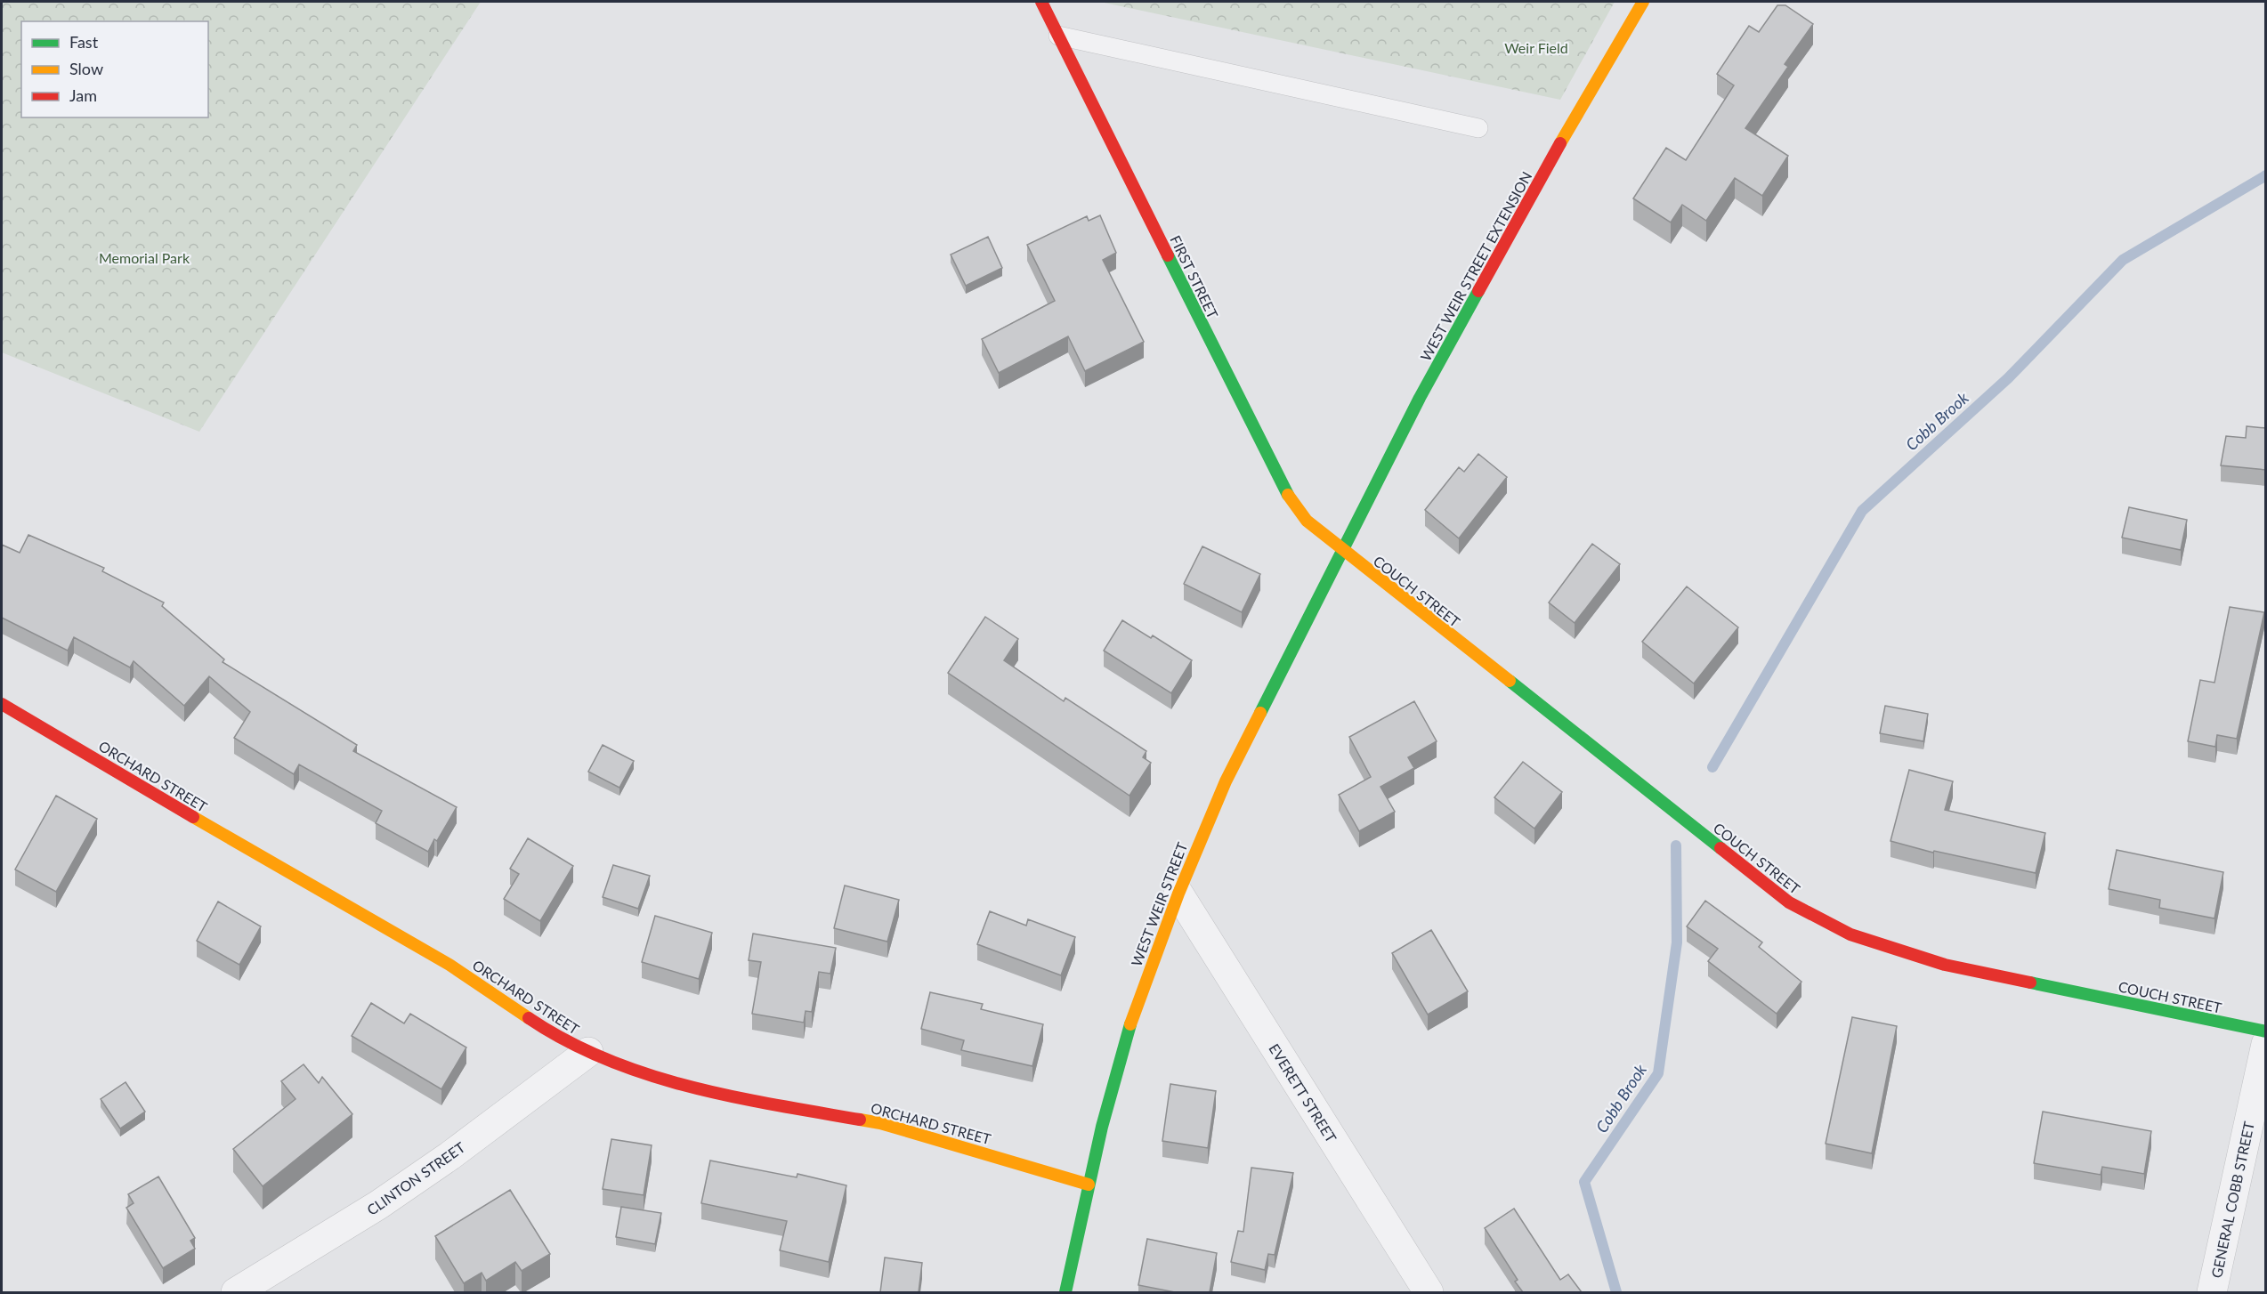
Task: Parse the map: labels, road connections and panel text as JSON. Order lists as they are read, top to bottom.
{
  "streets": {
    "street": [
      "WEST WEIR STREET EXTENSION",
      "FIRST STREET",
      "COUCH STREET",
      "ORCHARD STREET",
      "WEST WEIR STREET",
      "EVERETT STREET",
      "CLINTON STREET",
      "GENERAL COBB STREET"
    ]
  },
  "crossings": [
    ["WEST WEIR STREET EXTENSION", "FIRST STREET"],
    ["WEST WEIR STREET EXTENSION", "COUCH STREET"],
    ["WEST WEIR STREET EXTENSION", "WEST WEIR STREET"],
    ["FIRST STREET", "COUCH STREET"],
    ["FIRST STREET", "WEST WEIR STREET"],
    ["COUCH STREET", "WEST WEIR STREET"],
    ["ORCHARD STREET", "WEST WEIR STREET"],
    ["ORCHARD STREET", "CLINTON STREET"],
    ["WEST WEIR STREET", "EVERETT STREET"]
  ],
  "water": ["Cobb Brook"],
  "parks": ["Weir Field", "Memorial Park"],
  "legend": ["Fast", "Slow", "Jam"]
}
